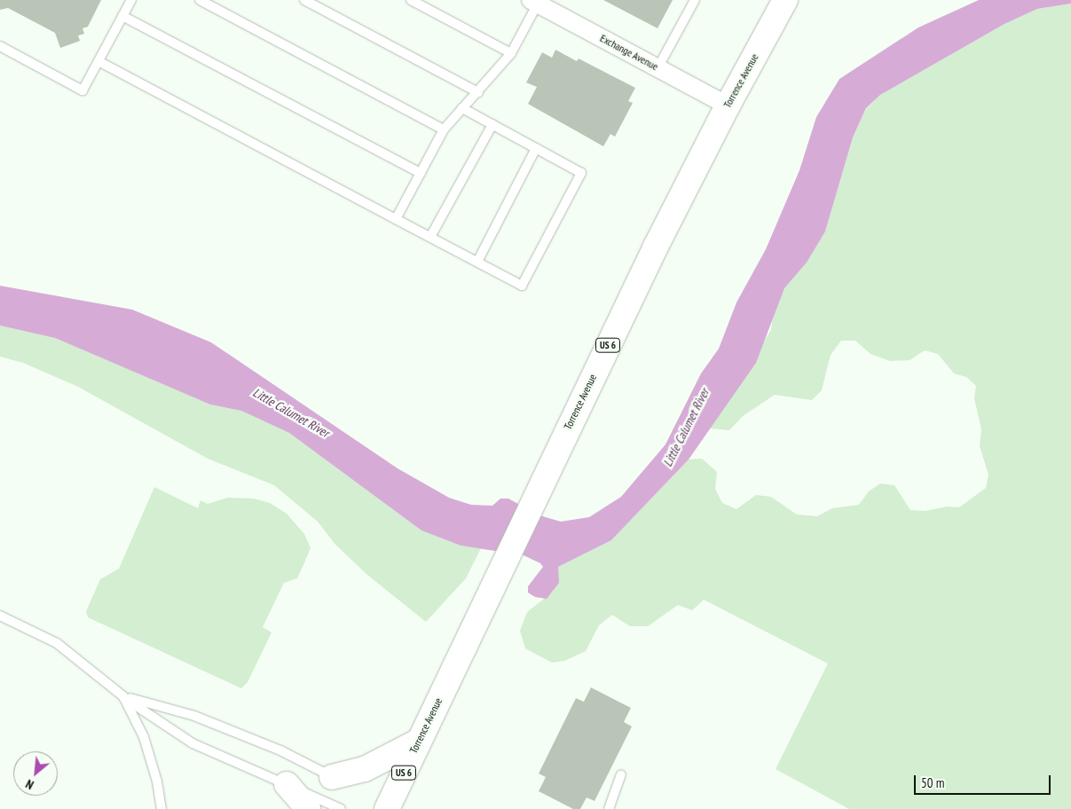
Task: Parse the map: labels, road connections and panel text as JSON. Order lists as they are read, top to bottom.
{
  "streets": {
    "main road": ["Torrence Avenue", "US 6"],
    "street": ["Exchange Avenue"]
  },
  "crossings": [
    ["Exchange Avenue", "Torrence Avenue"]
  ],
  "water": ["Little Calumet River"],
  "scale_bar": "50 m",
  "north": "bottom left"
}
